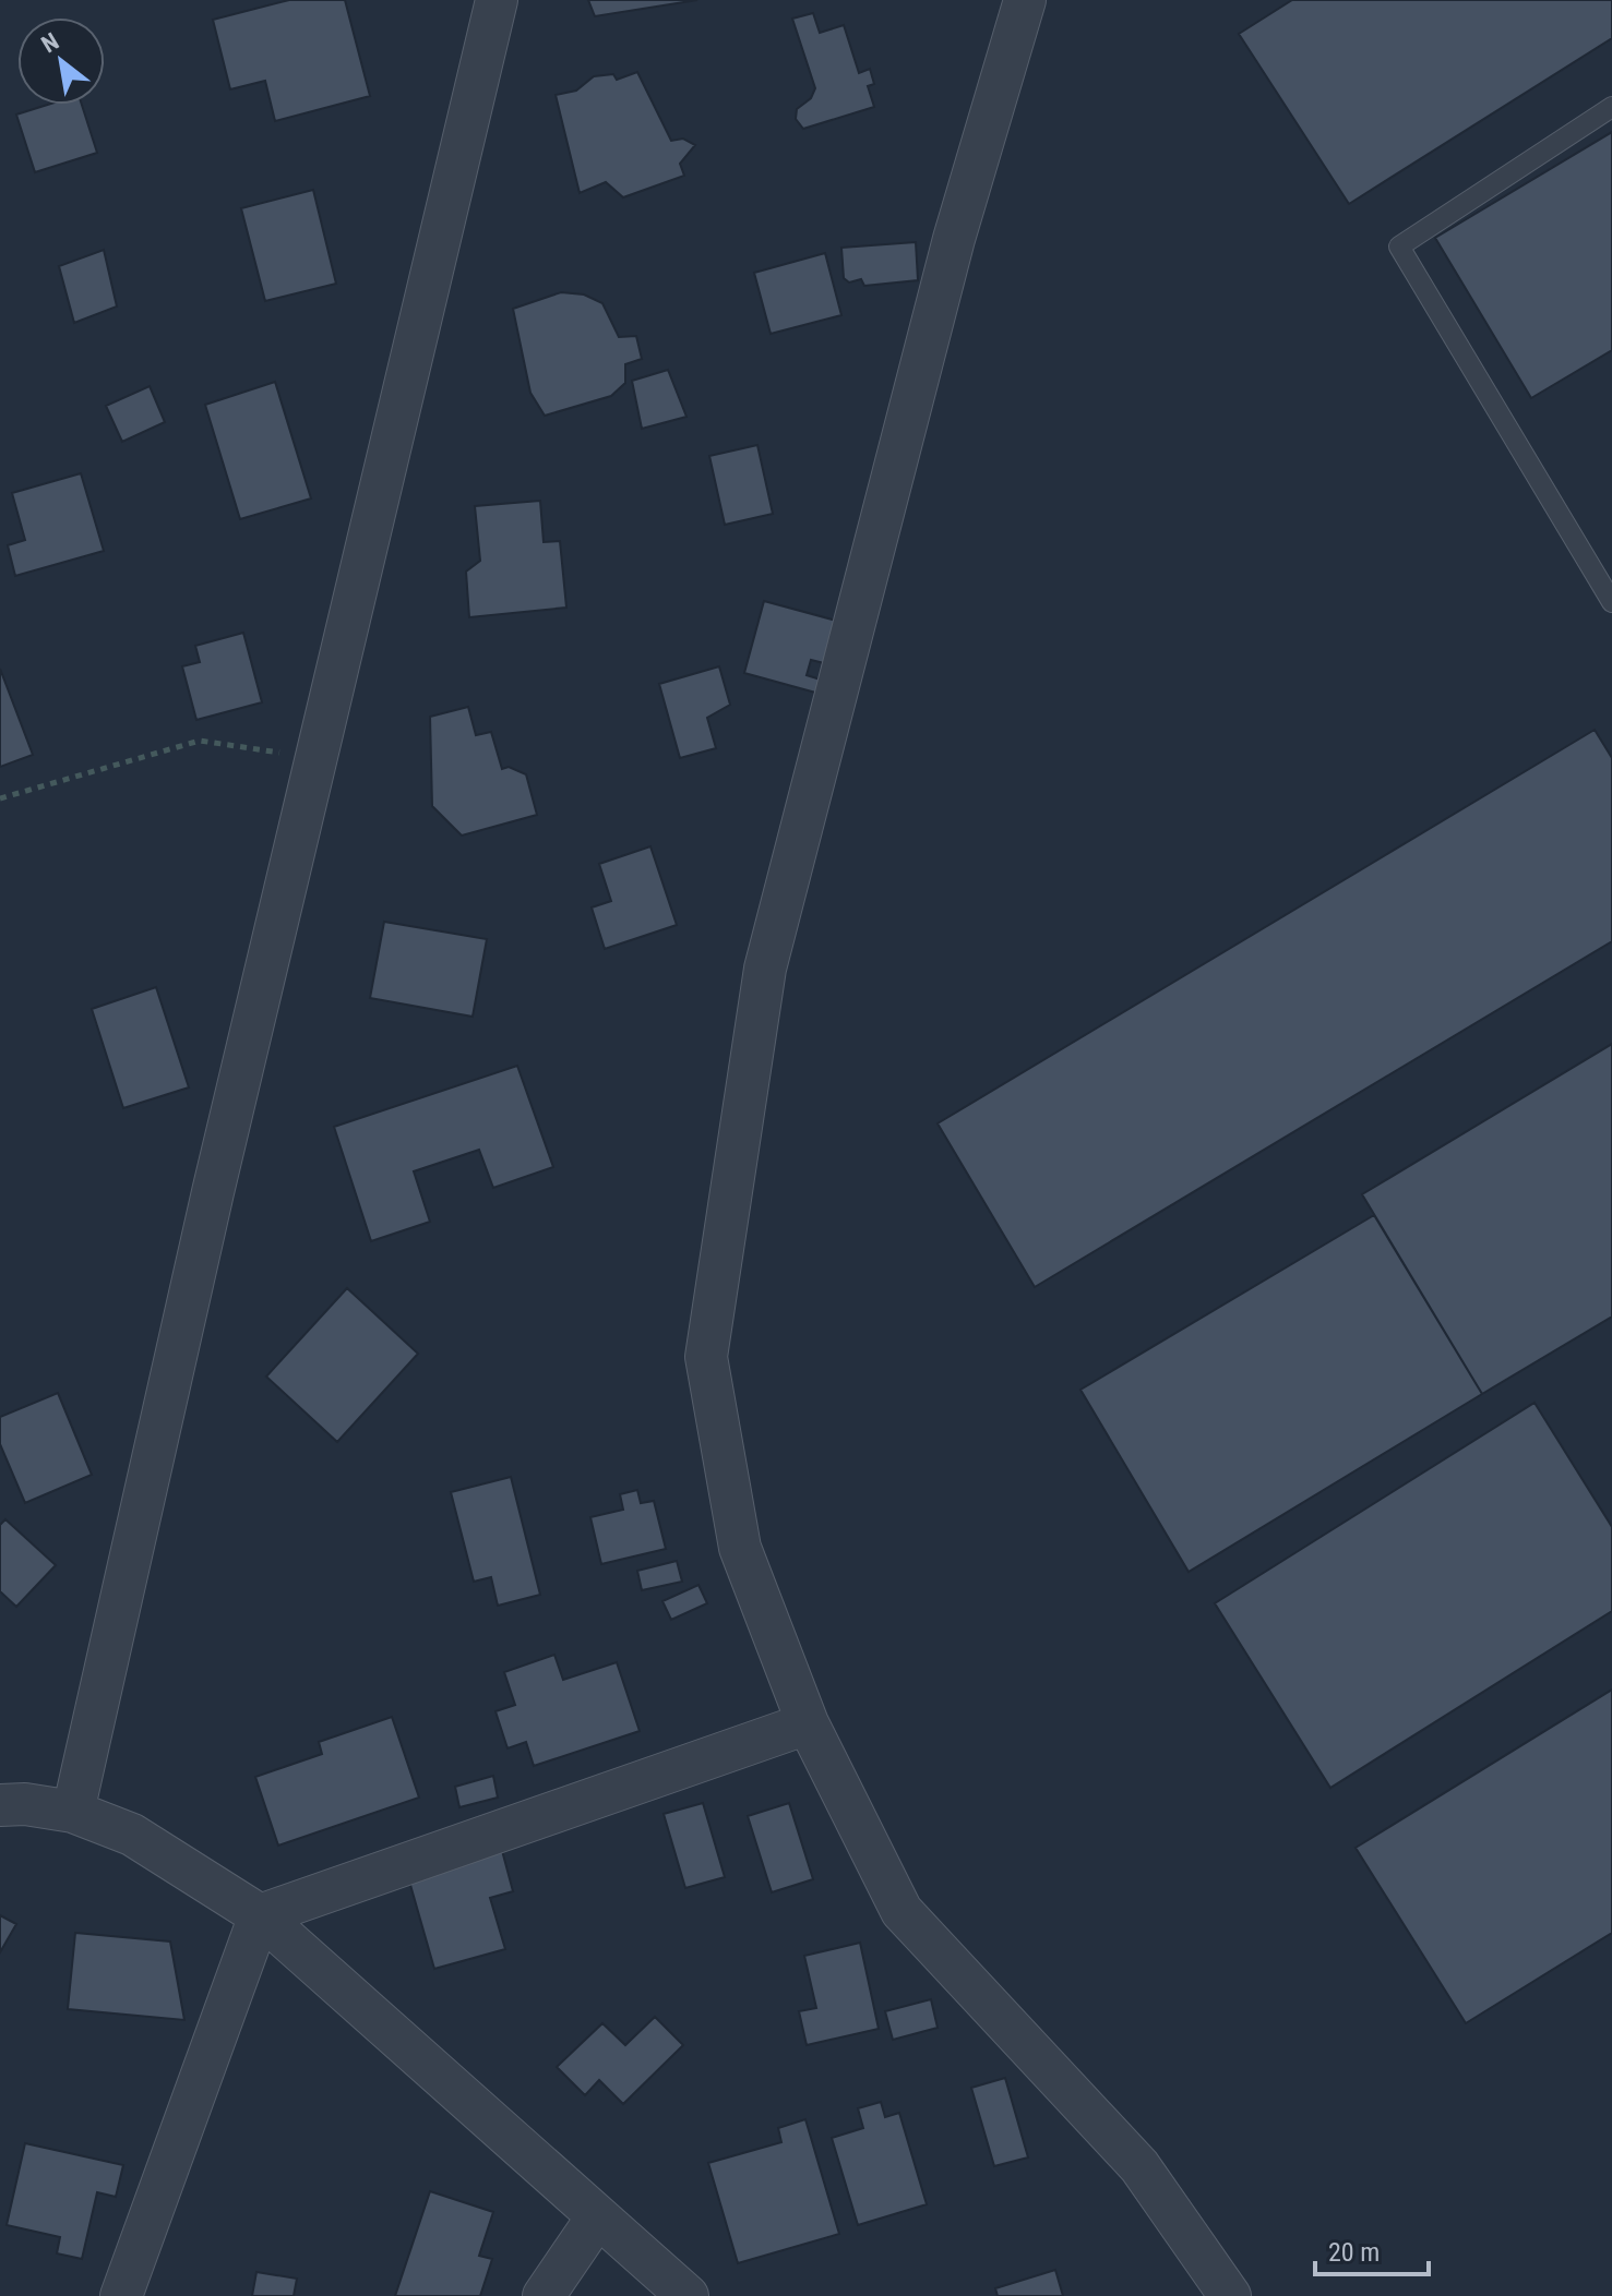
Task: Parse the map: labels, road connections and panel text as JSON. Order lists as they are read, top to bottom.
{
  "scale_bar": "20 m",
  "north": "top left"
}
